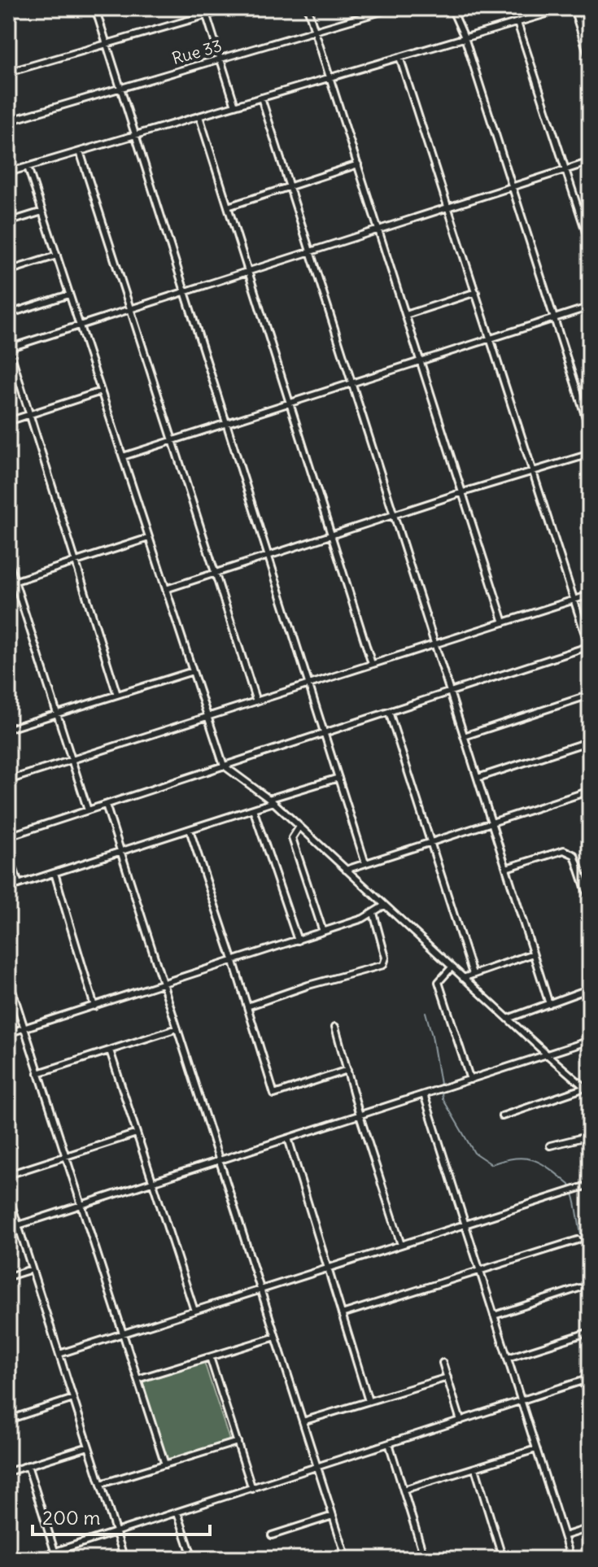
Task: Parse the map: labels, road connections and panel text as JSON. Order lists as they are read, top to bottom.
{
  "streets": {
    "street": ["Rue 33"]
  },
  "scale_bar": "200 m"
}
